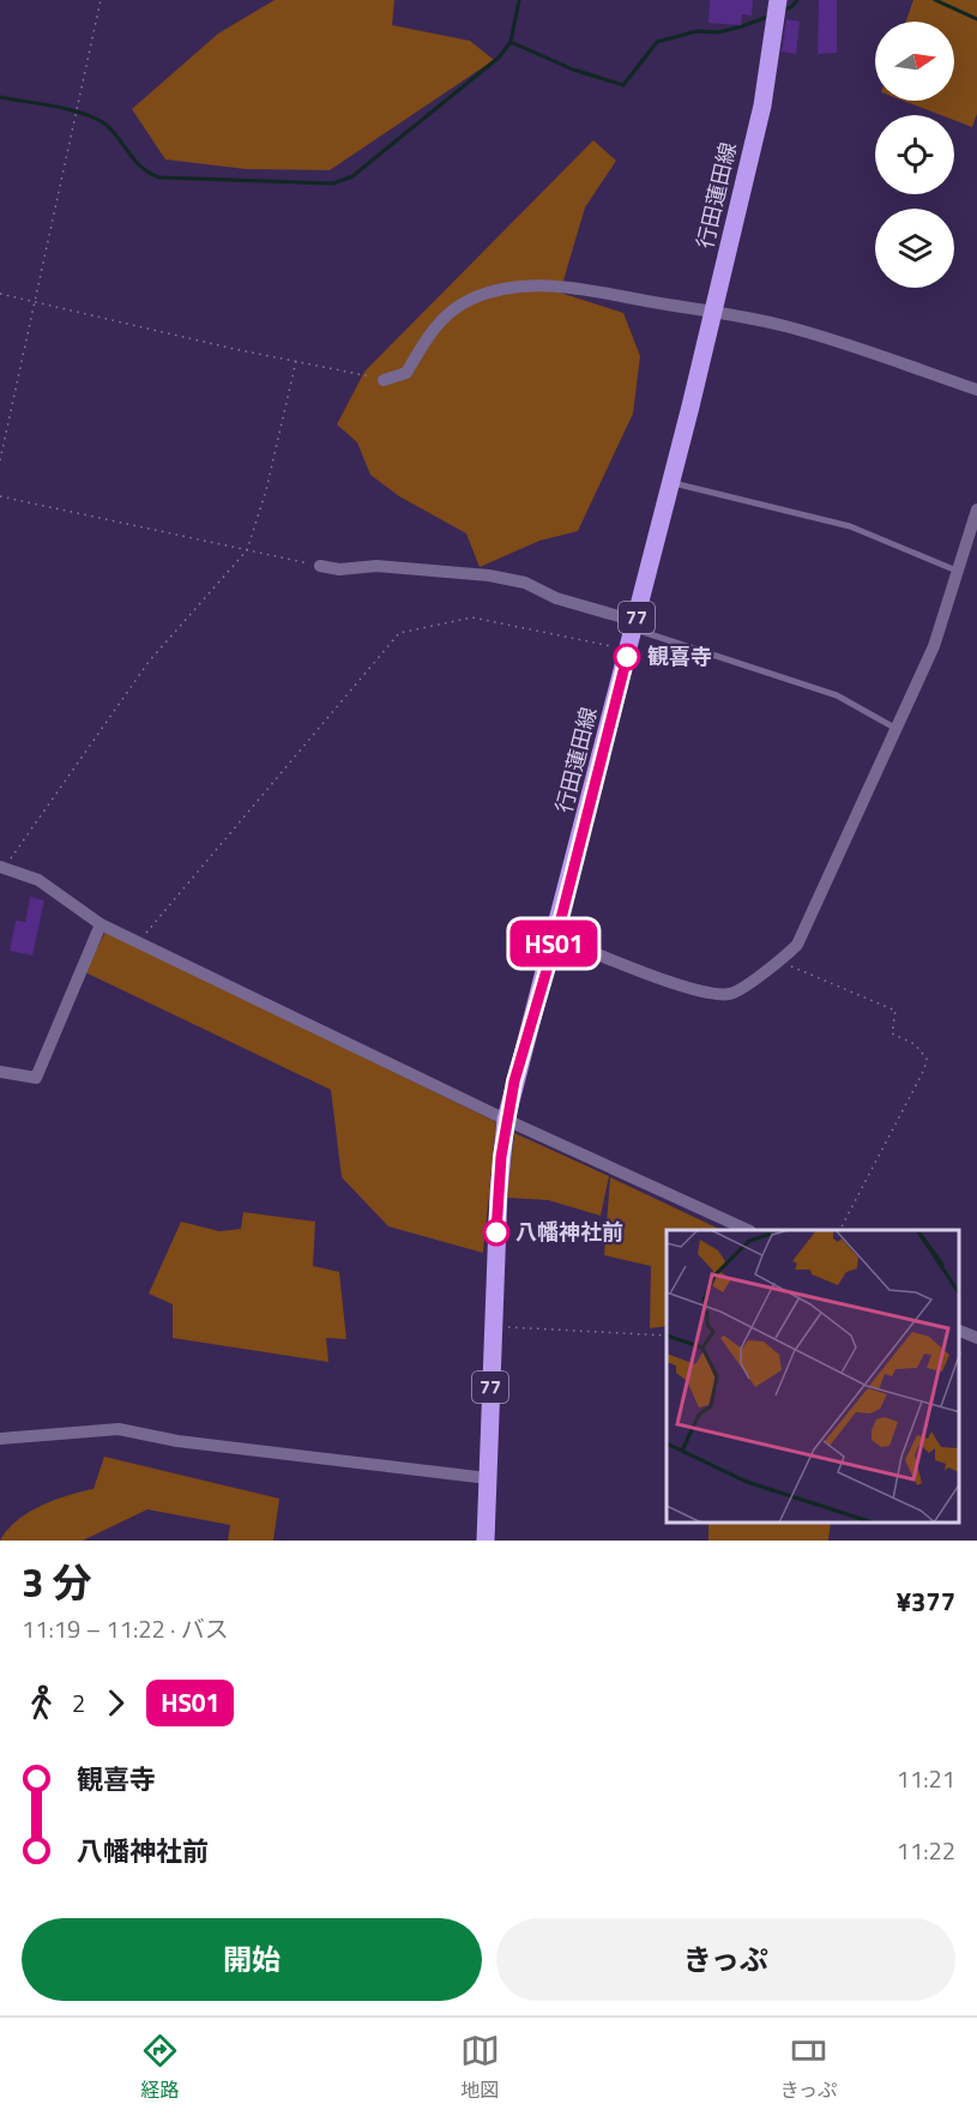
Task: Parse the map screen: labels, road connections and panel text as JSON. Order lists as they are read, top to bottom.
{
  "streets": {
    "main road": ["行田蓮田線", "77"]
  },
  "places": ["観喜寺", "八幡神社前"],
  "lines": ["bus line HS01"],
  "north": "right",
  "page": {
    "on_map": "HS01",
    "heading": ["3 分", "11:19 – 11:22 · バス", "¥377"],
    "legs": ["2", "HS01"],
    "list": [
      {
        "name": "観喜寺",
        "value": "11:21"
      },
      {
        "name": "八幡神社前",
        "value": "11:22"
      }
    ],
    "buttons": ["開始", "きっぷ"],
    "tabs": ["経路", "地図", "きっぷ"]
  }
}
